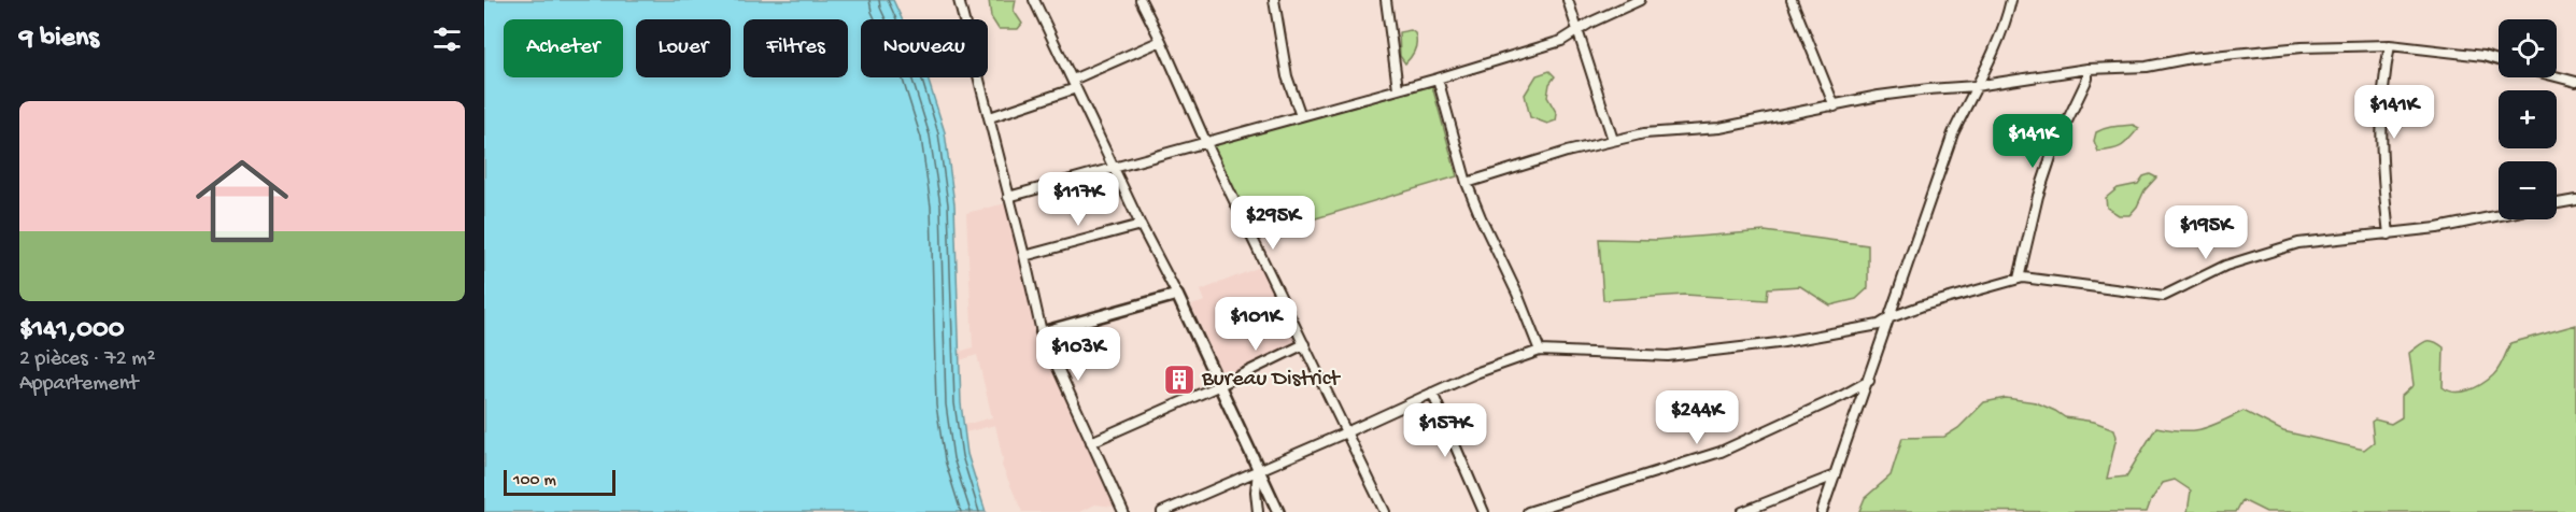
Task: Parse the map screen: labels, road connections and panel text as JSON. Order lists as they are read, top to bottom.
{
  "places": {
    "building": ["Bureau District"]
  },
  "scale_bar": "100 m",
  "page": {
    "heading": "9 biens",
    "map_buttons": ["+", "−"],
    "chip": [
      "Acheter",
      "Louer",
      "Filtres",
      "Nouveau"
    ],
    "list": [
      {
        "name": "$141,000",
        "note": "2 pièces · 72 m² · Appartement"
      }
    ],
    "price": [
      "$141K",
      "$141K",
      "$117K",
      "$295K",
      "$195K",
      "$101K",
      "$103K",
      "$244K",
      "$157K"
    ],
    "scale": "100 m"
  }
}
